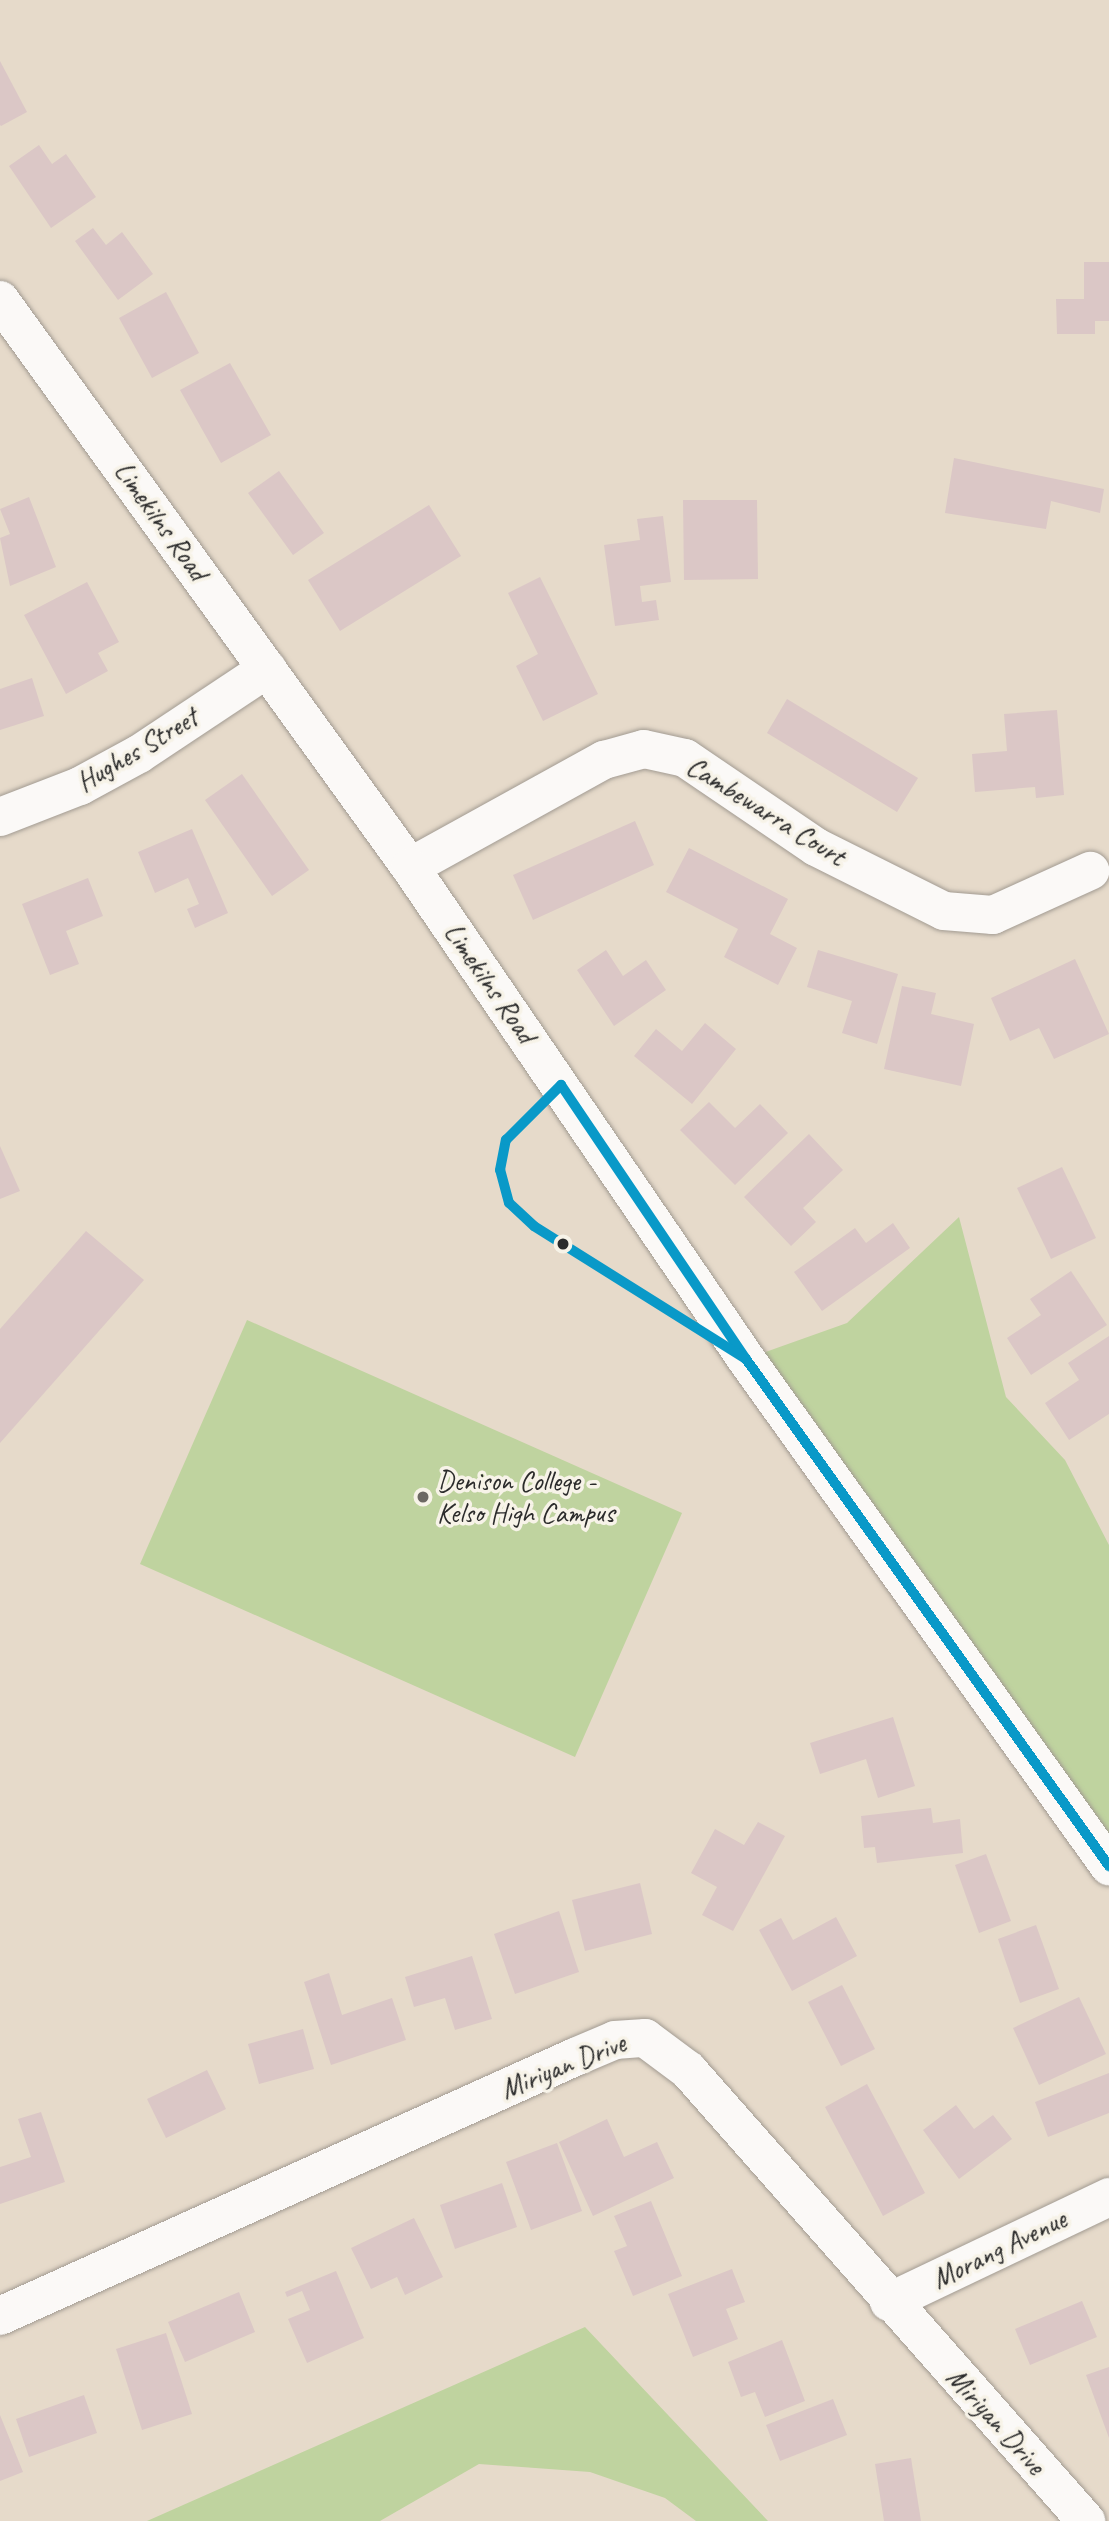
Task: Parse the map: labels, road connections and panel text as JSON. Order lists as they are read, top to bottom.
{
  "streets": {
    "street": [
      "Limekilns Road",
      "Hughes Street",
      "Cambewarra Court",
      "Miriyan Drive",
      "Morang Avenue"
    ]
  },
  "crossings": [
    ["Limekilns Road", "Hughes Street"],
    ["Limekilns Road", "Cambewarra Court"],
    ["Miriyan Drive", "Morang Avenue"]
  ],
  "places": ["Denison College - Kelso High Campus"]
}
